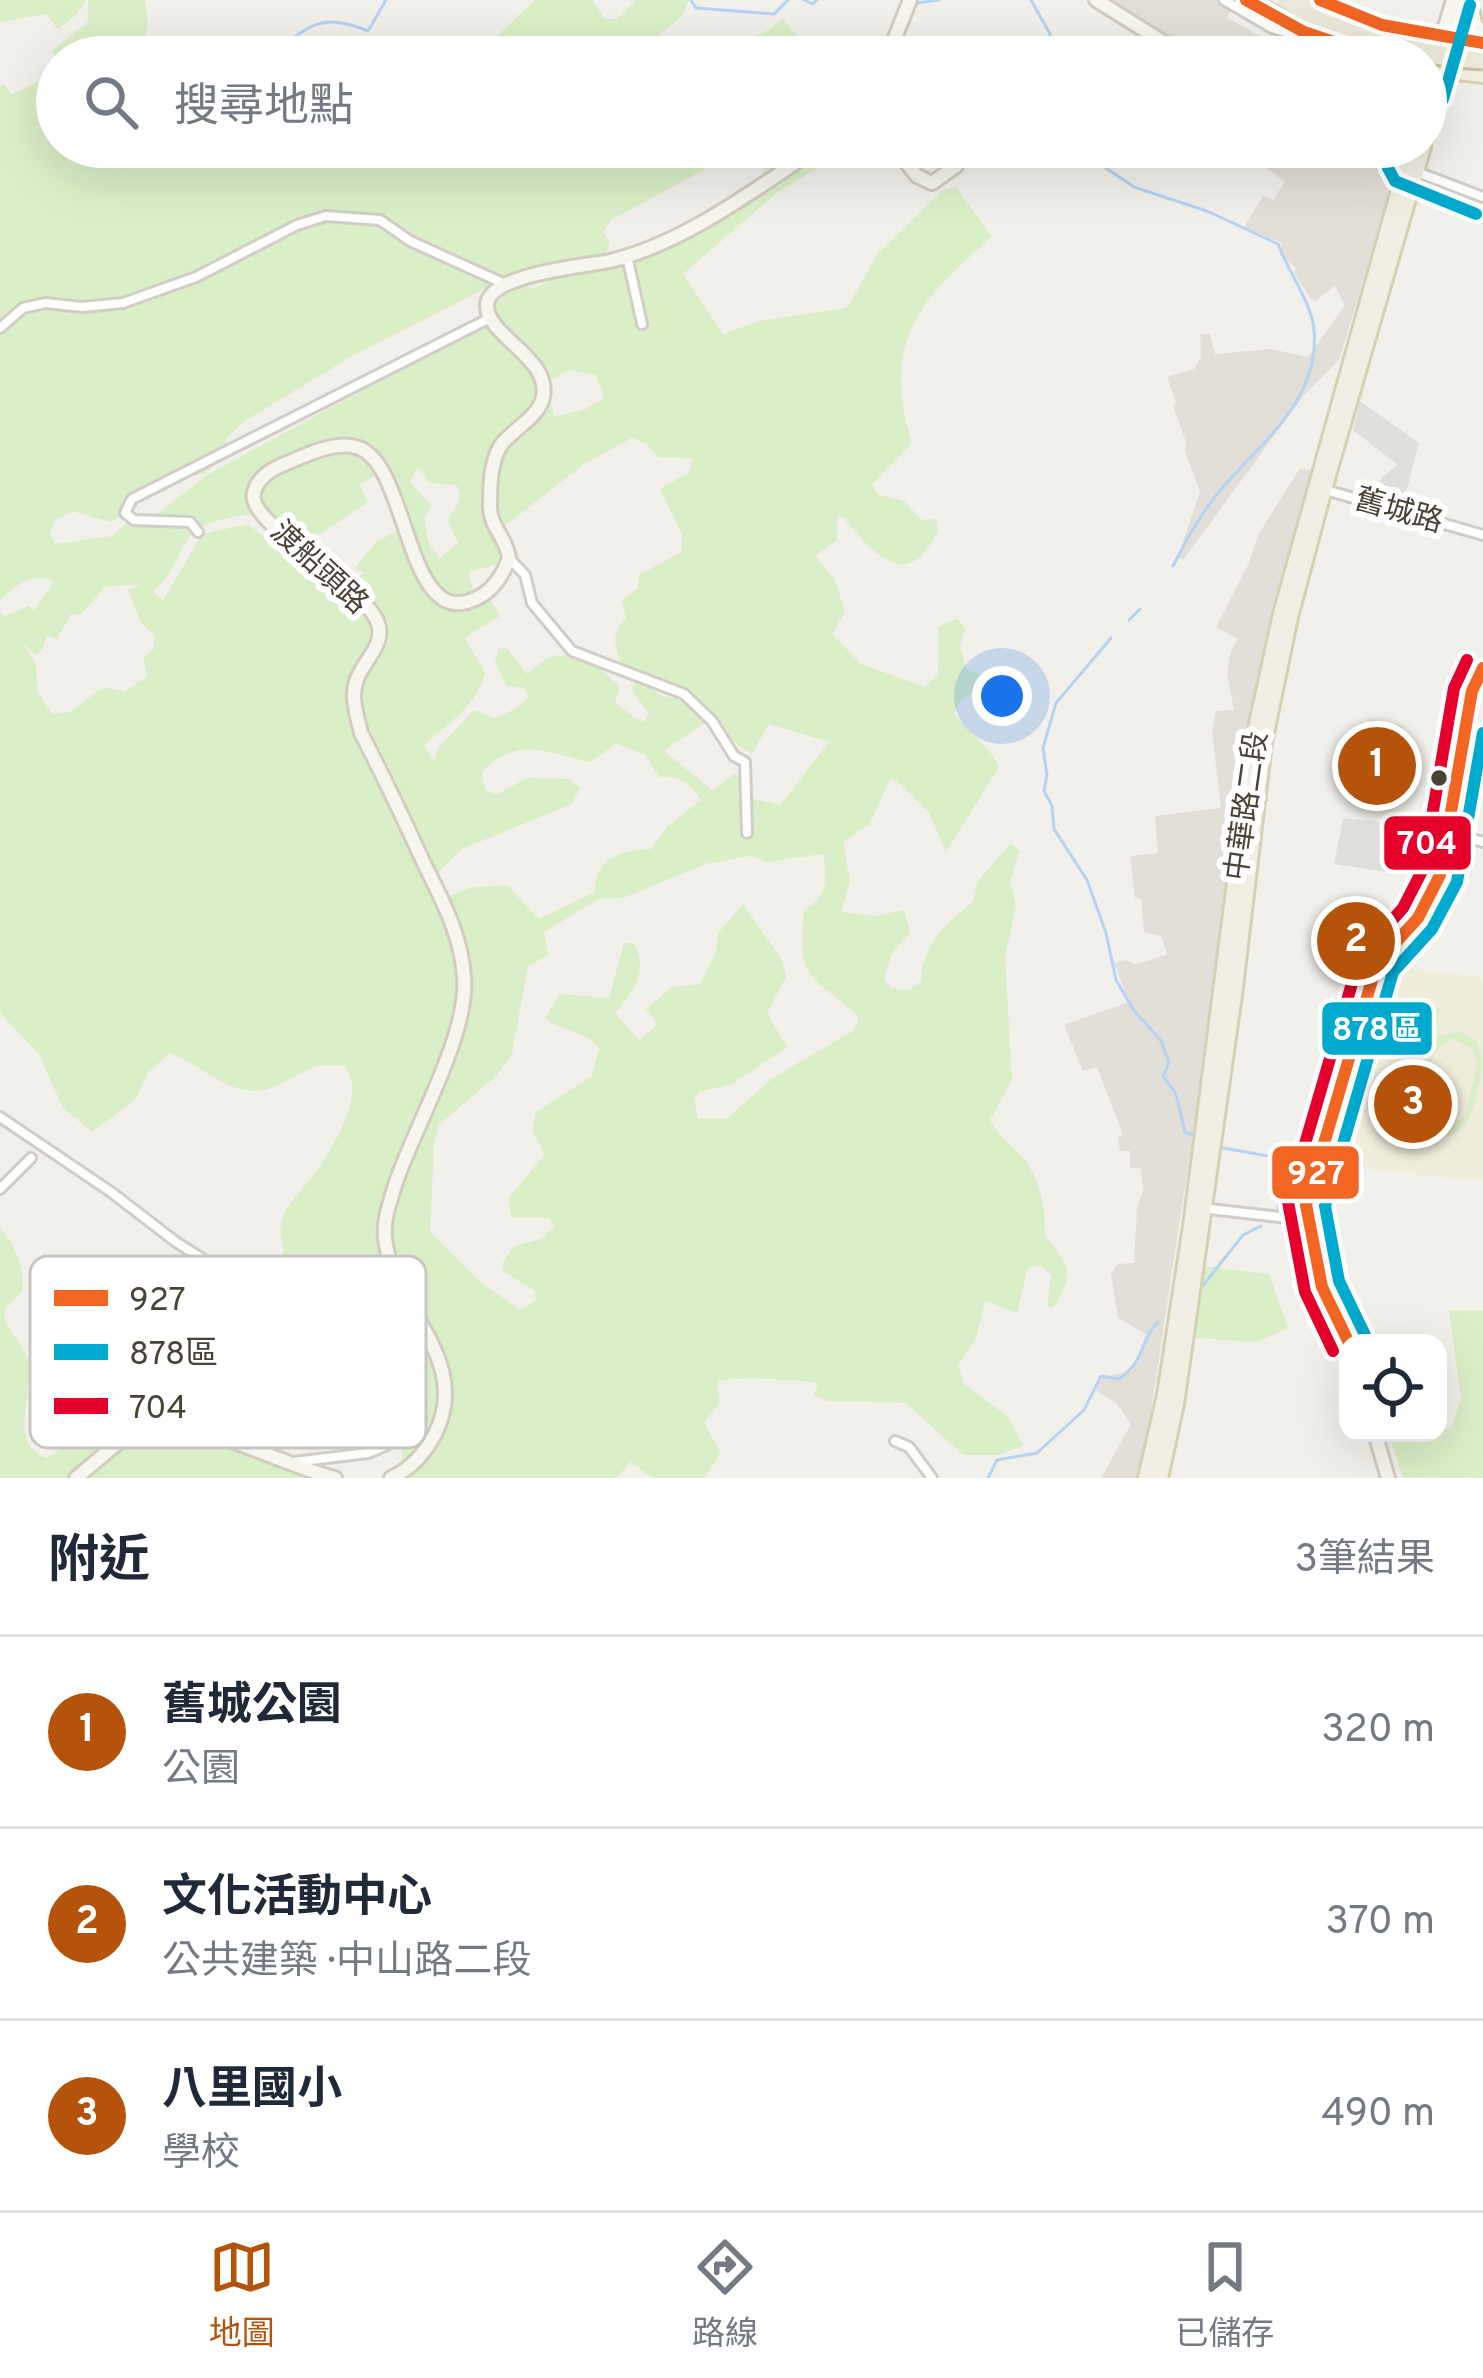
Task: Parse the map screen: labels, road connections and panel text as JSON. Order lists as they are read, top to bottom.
{
  "streets": {
    "main road": ["中華路二段"],
    "street": ["舊城路", "渡船頭路"]
  },
  "crossings": [
    ["舊城路", "中華路二段"]
  ],
  "lines": ["transit line 927", "transit line 878區", "transit line 704"],
  "legend": ["927", "878區", "704"],
  "page": {
    "search": "搜尋地點",
    "pins": ["1", "2", "3"],
    "heading": ["附近", "3筆結果"],
    "list": [
      {
        "mark": "1",
        "name": "舊城公園",
        "note": "公園",
        "value": "320 m"
      },
      {
        "mark": "2",
        "name": "文化活動中心",
        "note": "公共建築 · 中山路二段",
        "value": "370 m"
      },
      {
        "mark": "3",
        "name": "八里國小",
        "note": "學校",
        "value": "490 m"
      }
    ],
    "nav": ["地圖", "路線", "已儲存"]
  }
}
